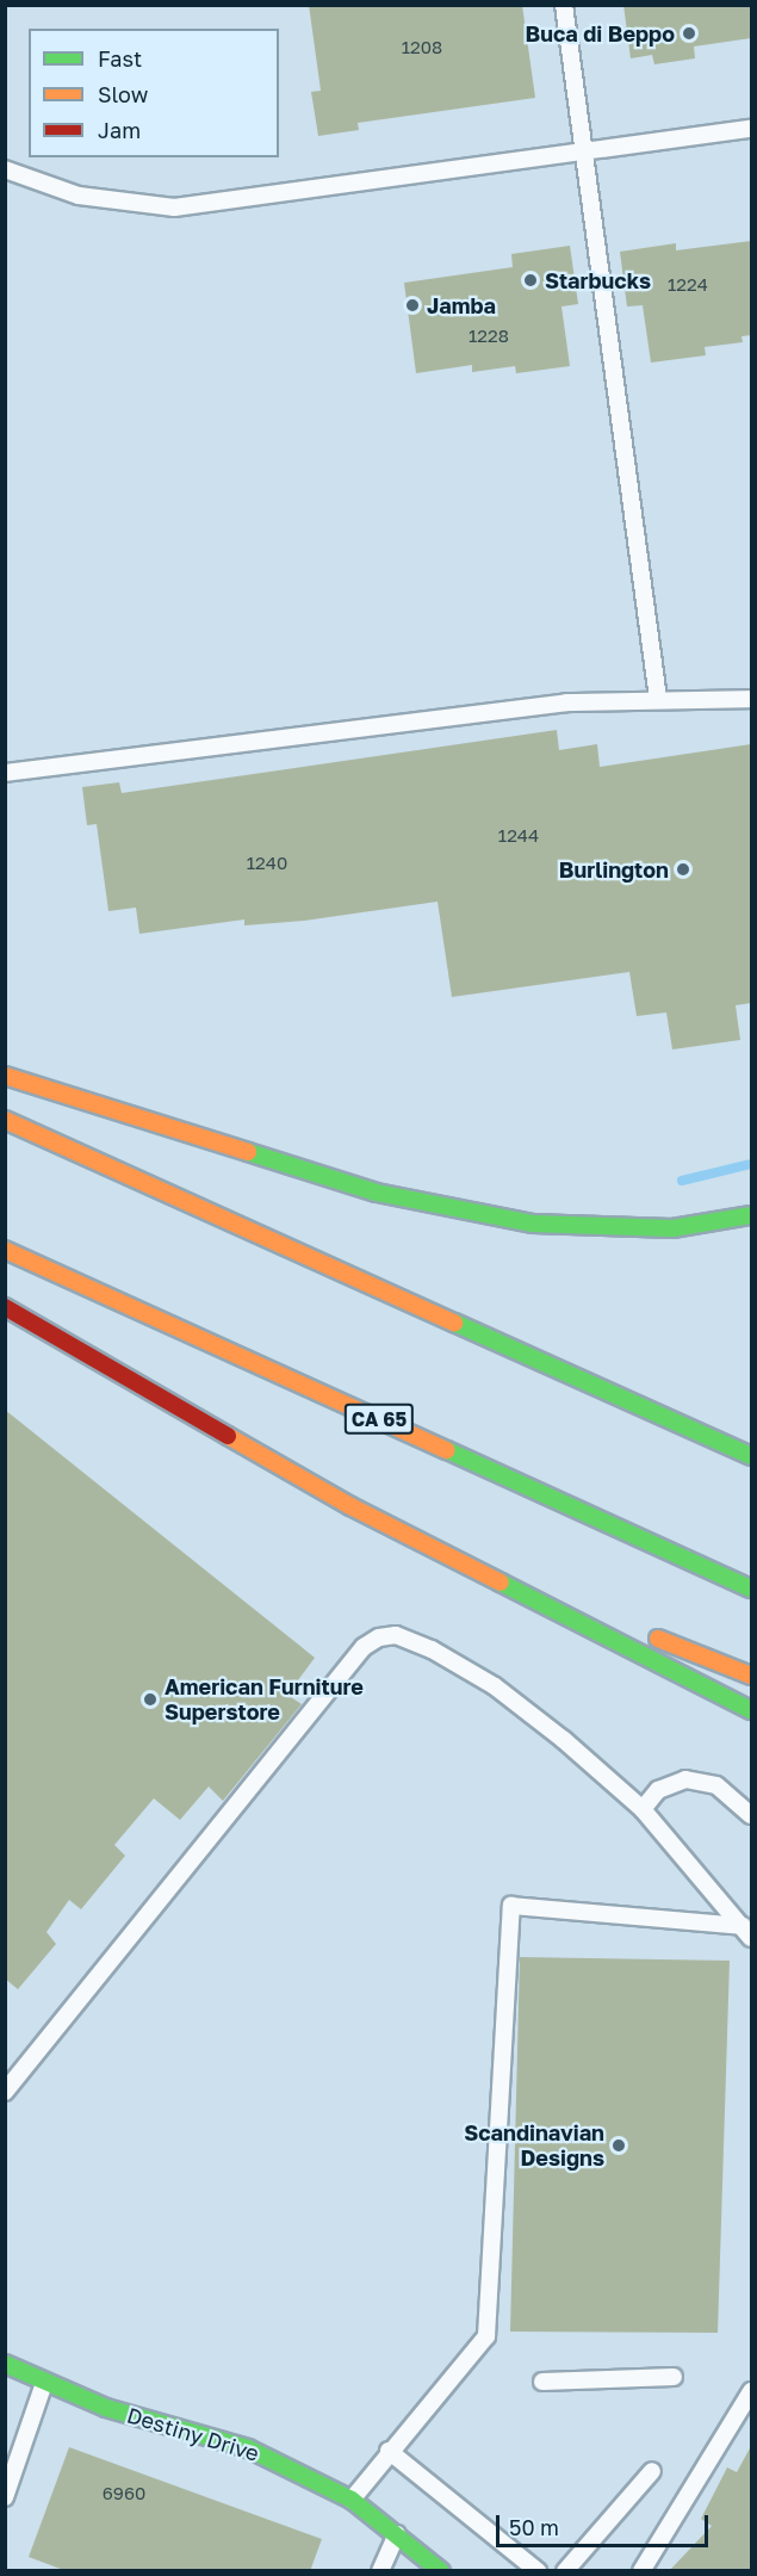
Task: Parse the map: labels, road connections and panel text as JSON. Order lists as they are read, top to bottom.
{
  "streets": {
    "main road": ["CA 65", "Destiny Drive"]
  },
  "places": [
    "Buca di Beppo",
    "Starbucks",
    "Jamba",
    "Burlington",
    "American Furniture Superstore",
    "Scandinavian Designs"
  ],
  "house_numbers": [
    "1208",
    "1224",
    "1228",
    "1244",
    "1240",
    "6960"
  ],
  "legend": ["Fast", "Slow", "Jam"],
  "scale_bar": "50 m"
}
